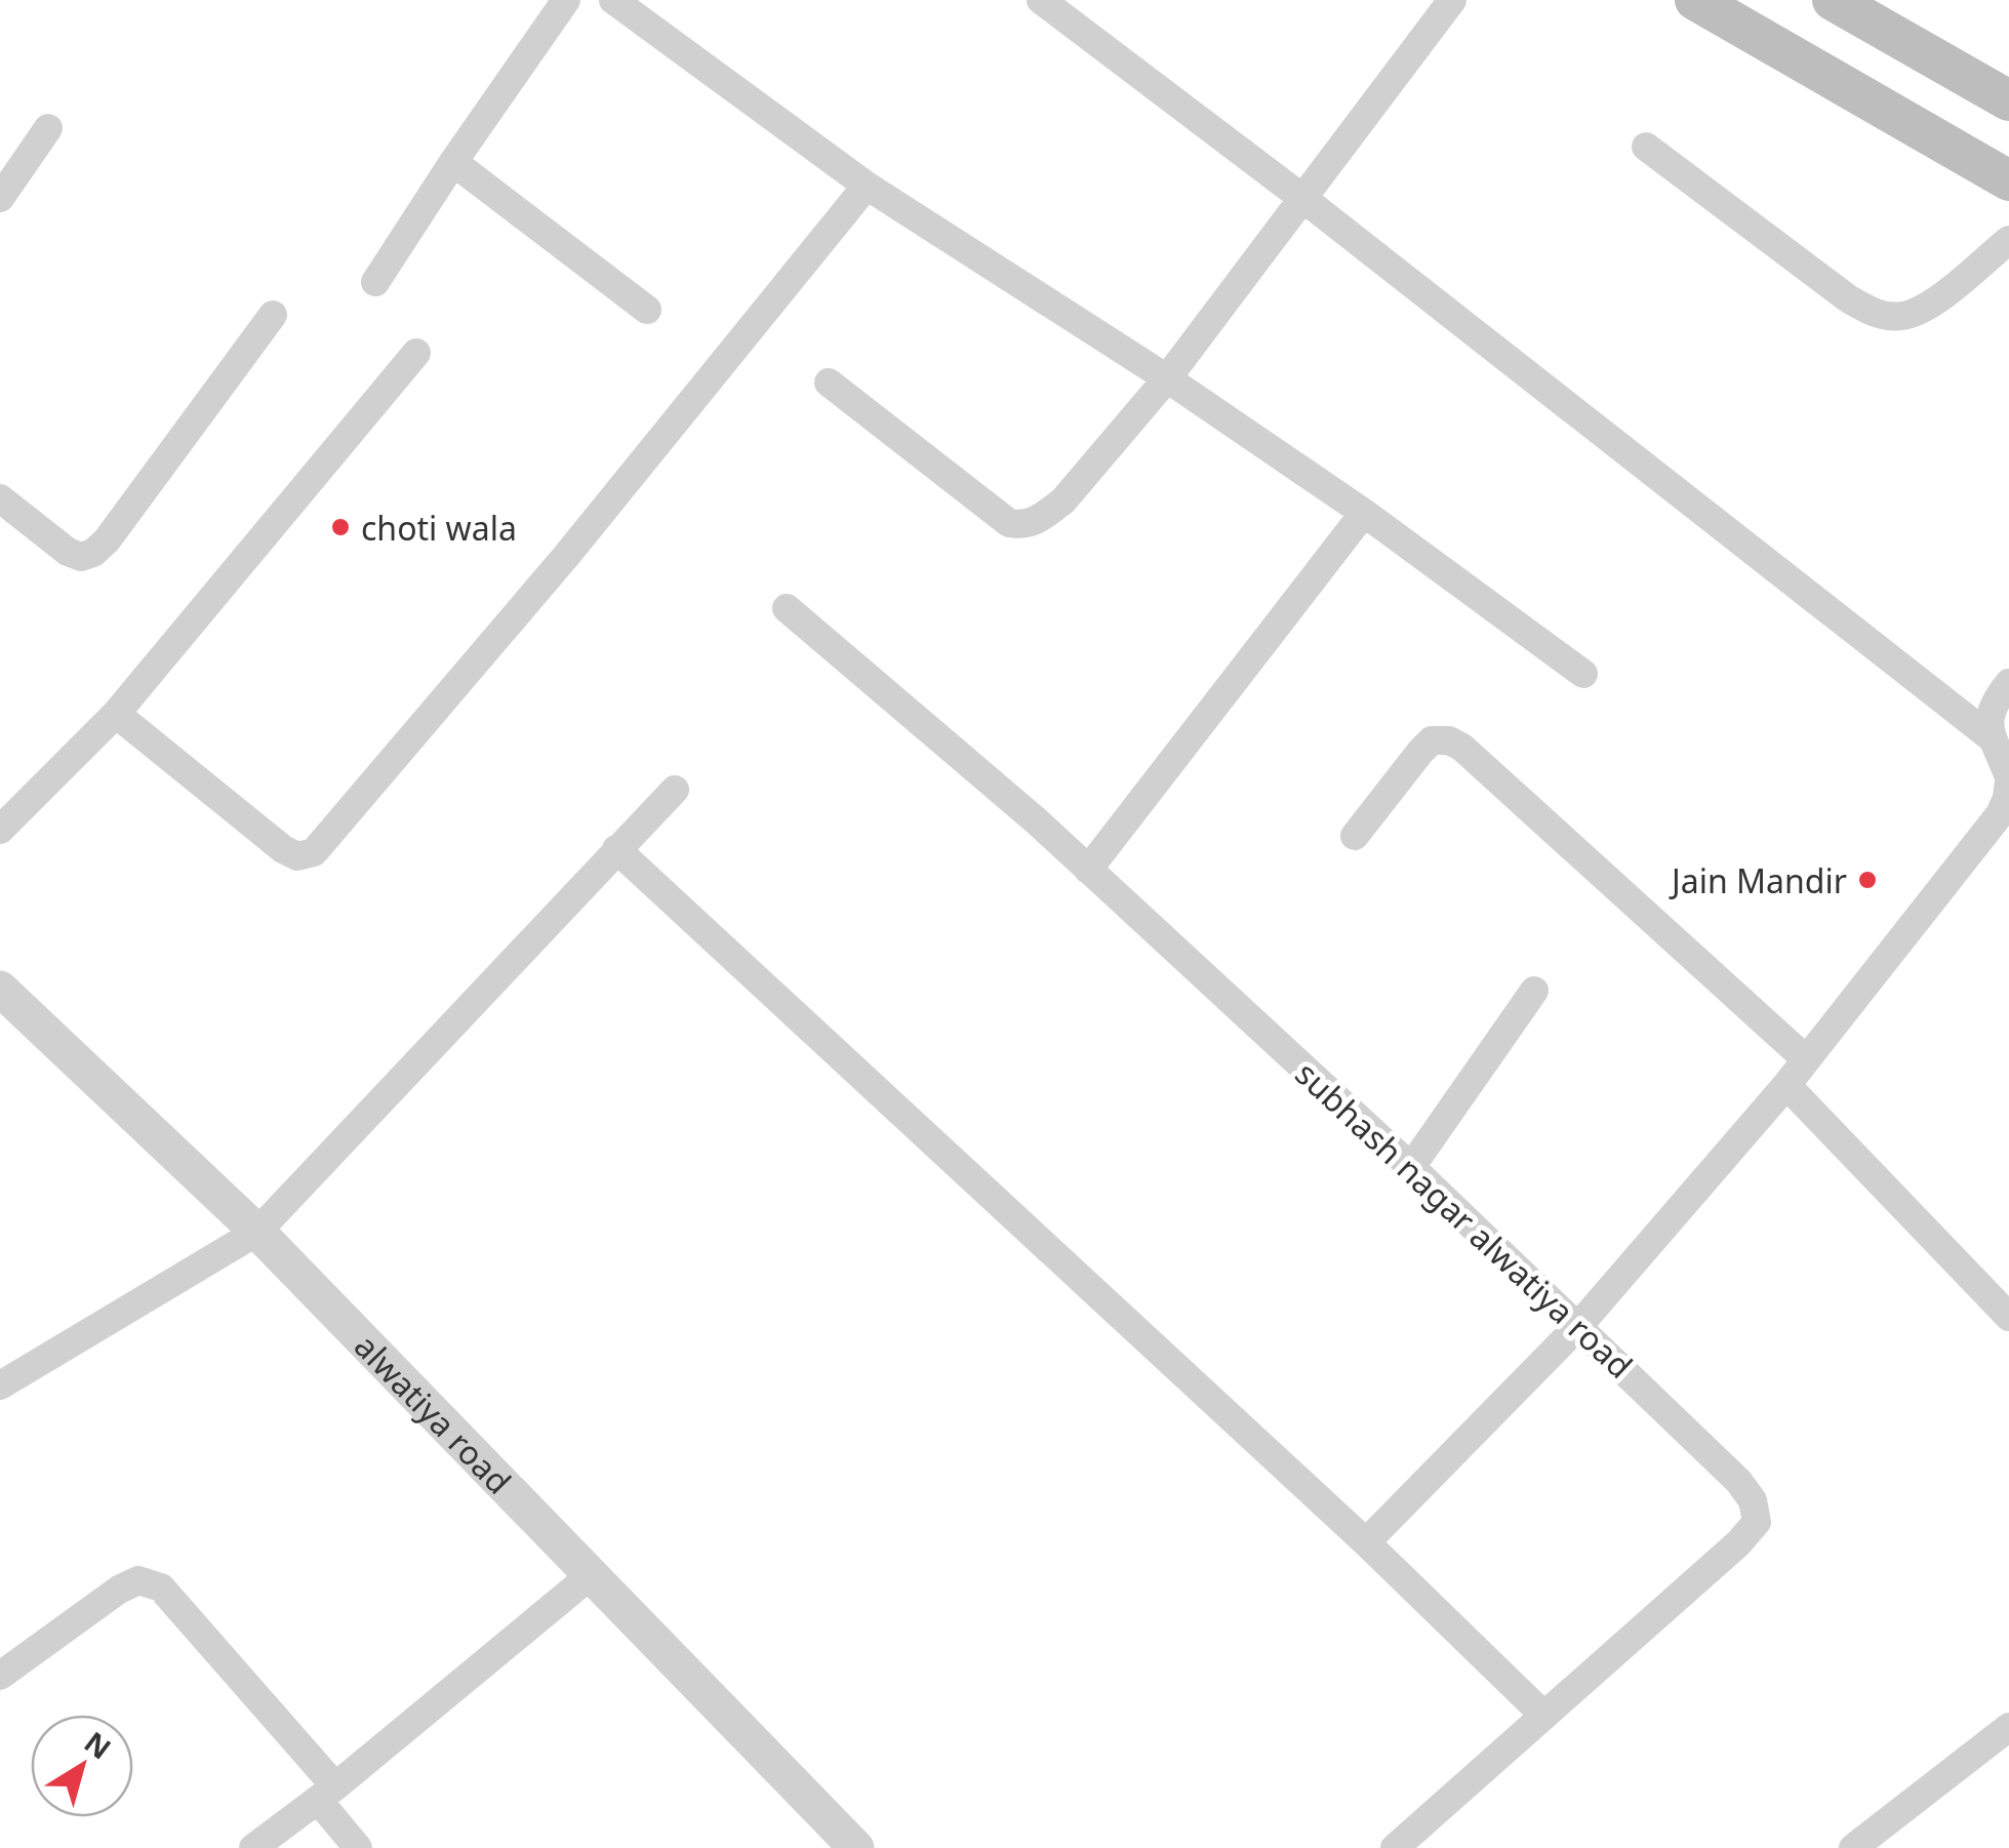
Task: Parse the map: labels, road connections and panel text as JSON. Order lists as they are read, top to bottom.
{
  "streets": {
    "street": ["subhash nagar alwatiya road", "alwatiya road"]
  },
  "places": ["choti wala", "Jain Mandir"],
  "north": "top right"
}
